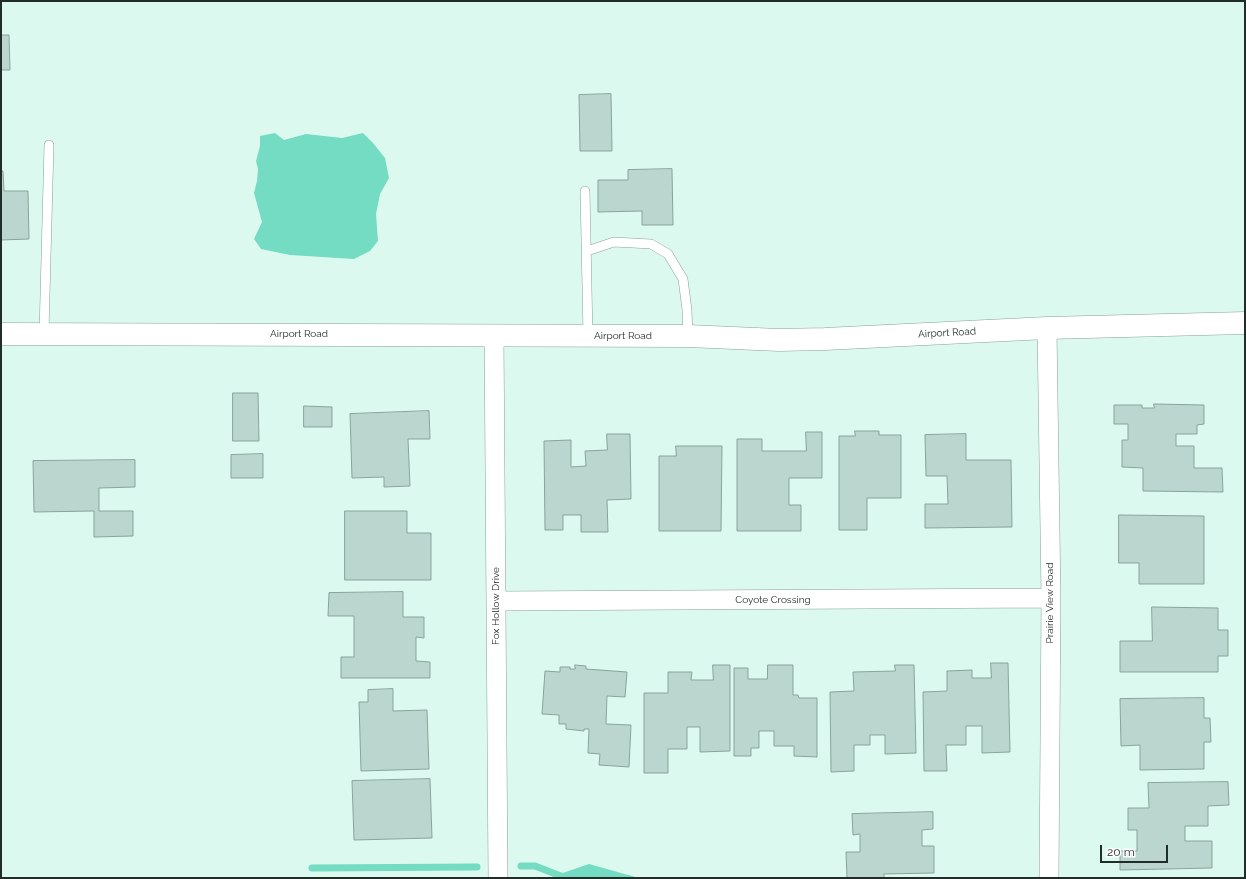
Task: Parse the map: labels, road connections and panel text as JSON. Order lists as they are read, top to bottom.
{
  "streets": {
    "street": [
      "Airport Road",
      "Coyote Crossing",
      "Prairie View Road",
      "Fox Hollow Drive"
    ]
  },
  "crossings": [
    ["Airport Road", "Prairie View Road"],
    ["Airport Road", "Fox Hollow Drive"],
    ["Coyote Crossing", "Prairie View Road"],
    ["Coyote Crossing", "Fox Hollow Drive"]
  ],
  "scale_bar": "20 m"
}
